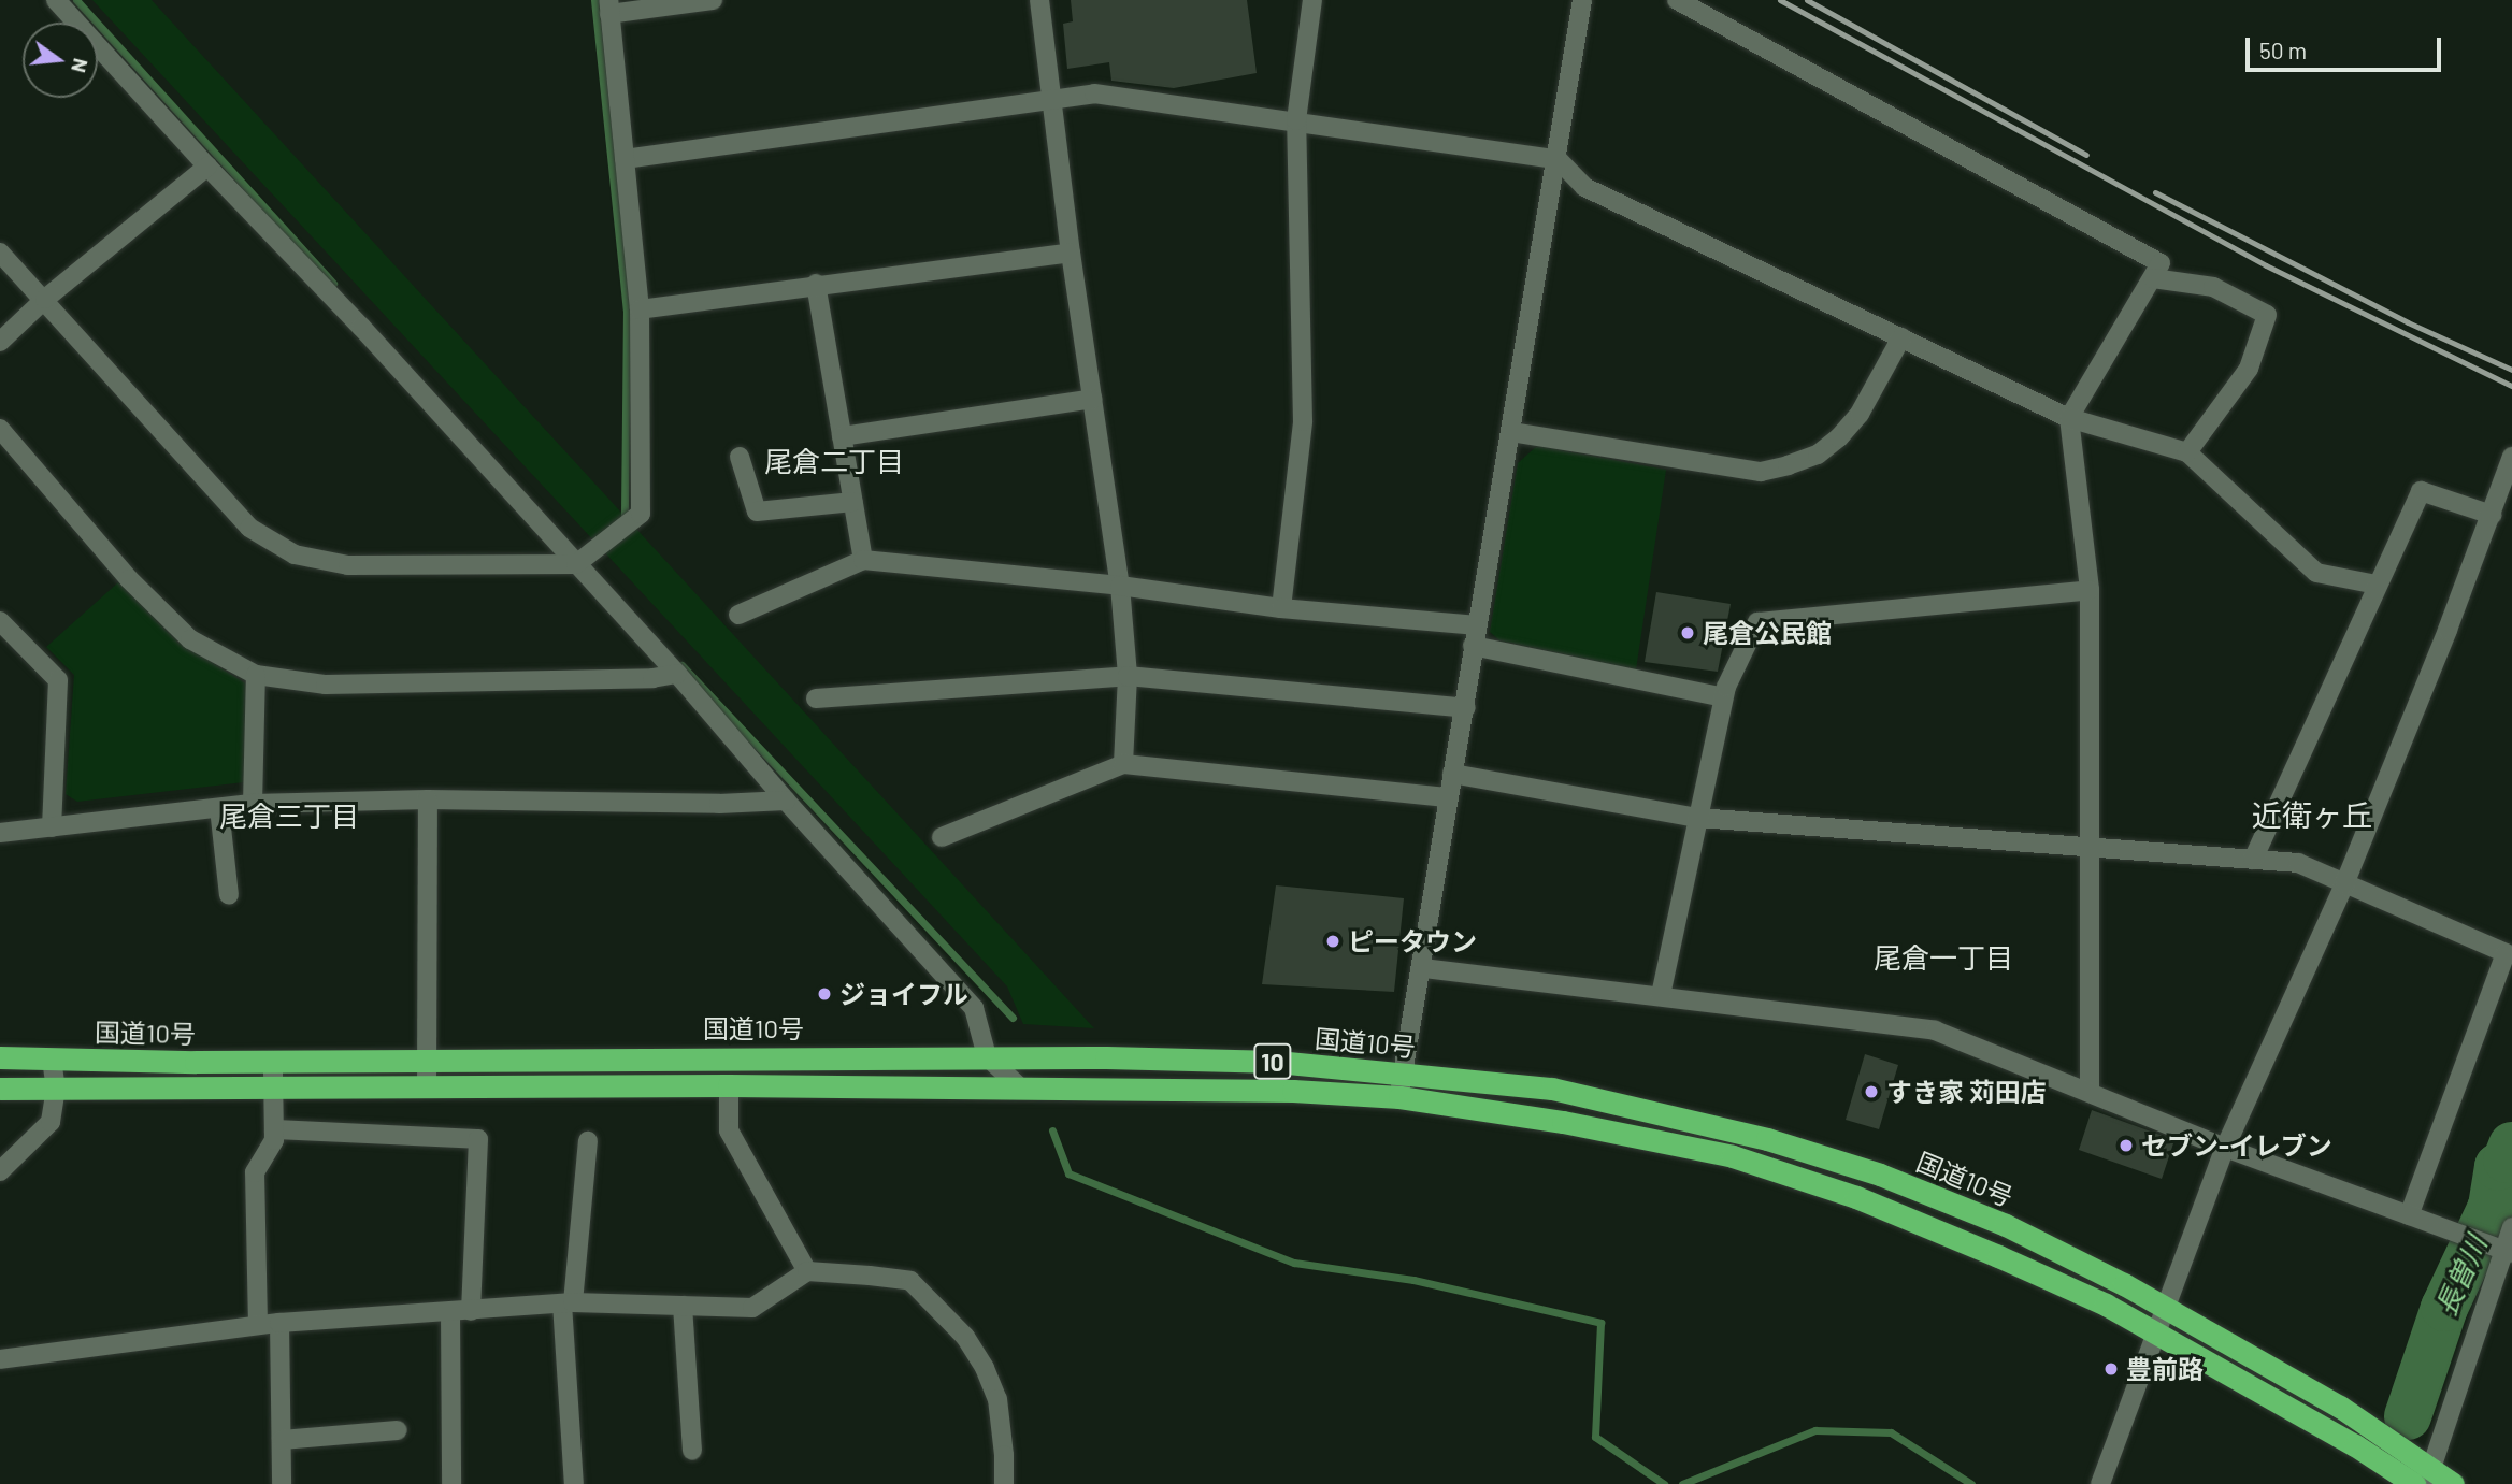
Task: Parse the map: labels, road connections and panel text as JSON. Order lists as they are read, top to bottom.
{
  "streets": {
    "highway": ["国道10号", "10"]
  },
  "districts": [
    "尾倉二丁目",
    "近衛ヶ丘",
    "尾倉三丁目",
    "尾倉一丁目"
  ],
  "water": ["長曽川"],
  "places": [
    "尾倉公民館",
    "ピータウン",
    "ジョイフル",
    "すき家 苅田店",
    "セブン-イレブン",
    "豊前路"
  ],
  "scale_bar": "50 m",
  "north": "right"
}
